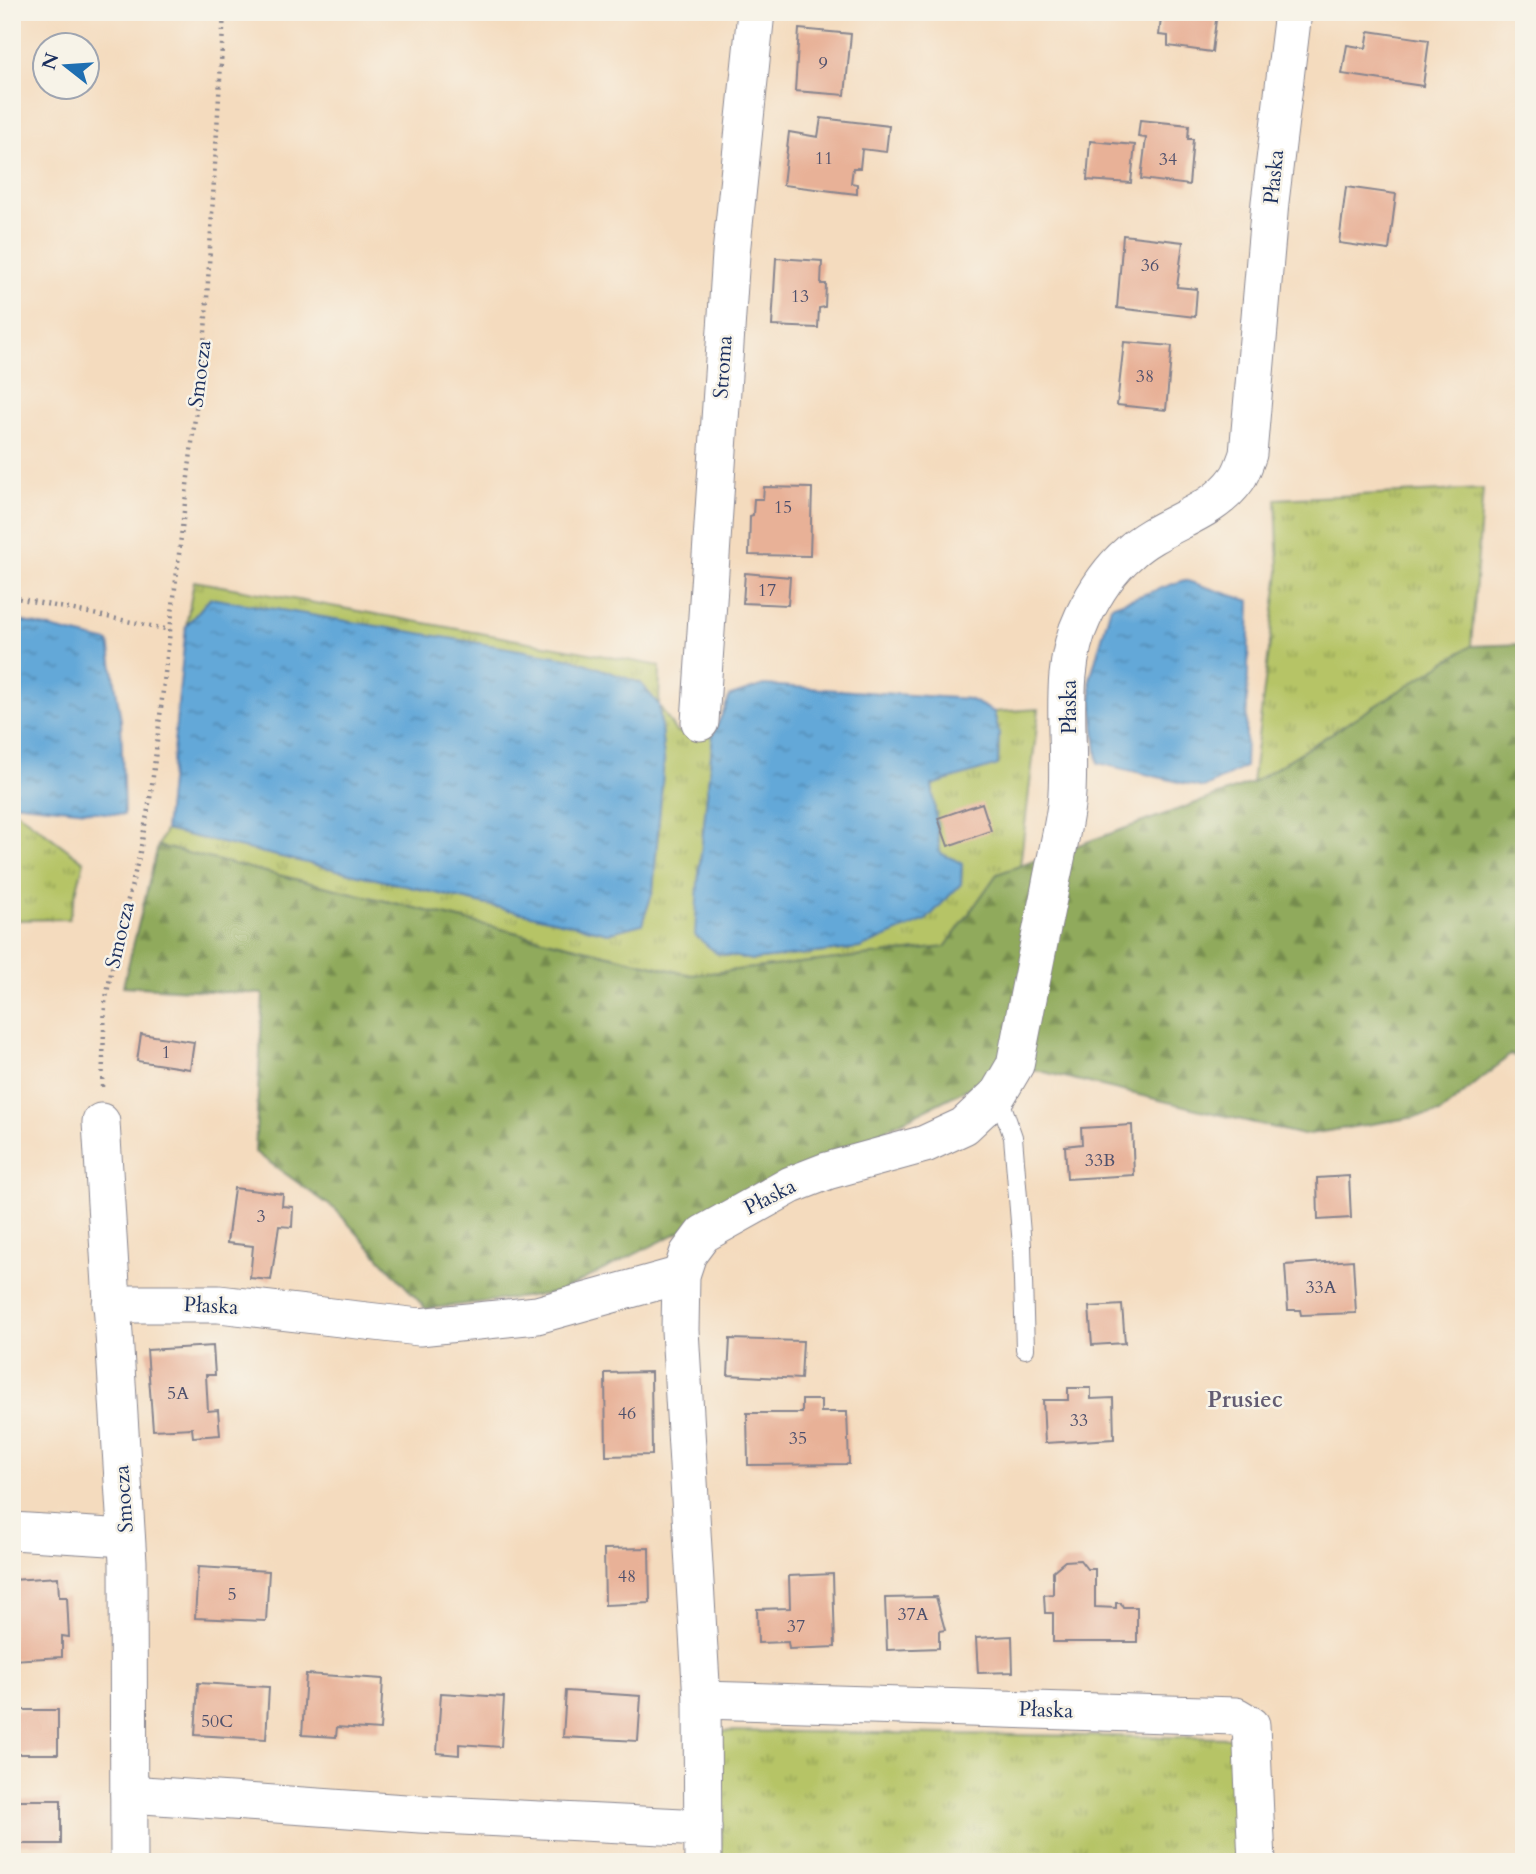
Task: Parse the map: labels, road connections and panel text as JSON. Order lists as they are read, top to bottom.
{
  "streets": {
    "street": ["Płaska", "Stroma", "Smocza"]
  },
  "crossings": [
    ["Płaska", "Smocza"]
  ],
  "districts": ["Prusiec"],
  "house_numbers": [
    "9",
    "11",
    "34",
    "36",
    "13",
    "38",
    "15",
    "17",
    "1",
    "33B",
    "3",
    "33A",
    "5A",
    "46",
    "33",
    "35",
    "48",
    "5",
    "37A",
    "37",
    "50C"
  ],
  "north": "left"
}
